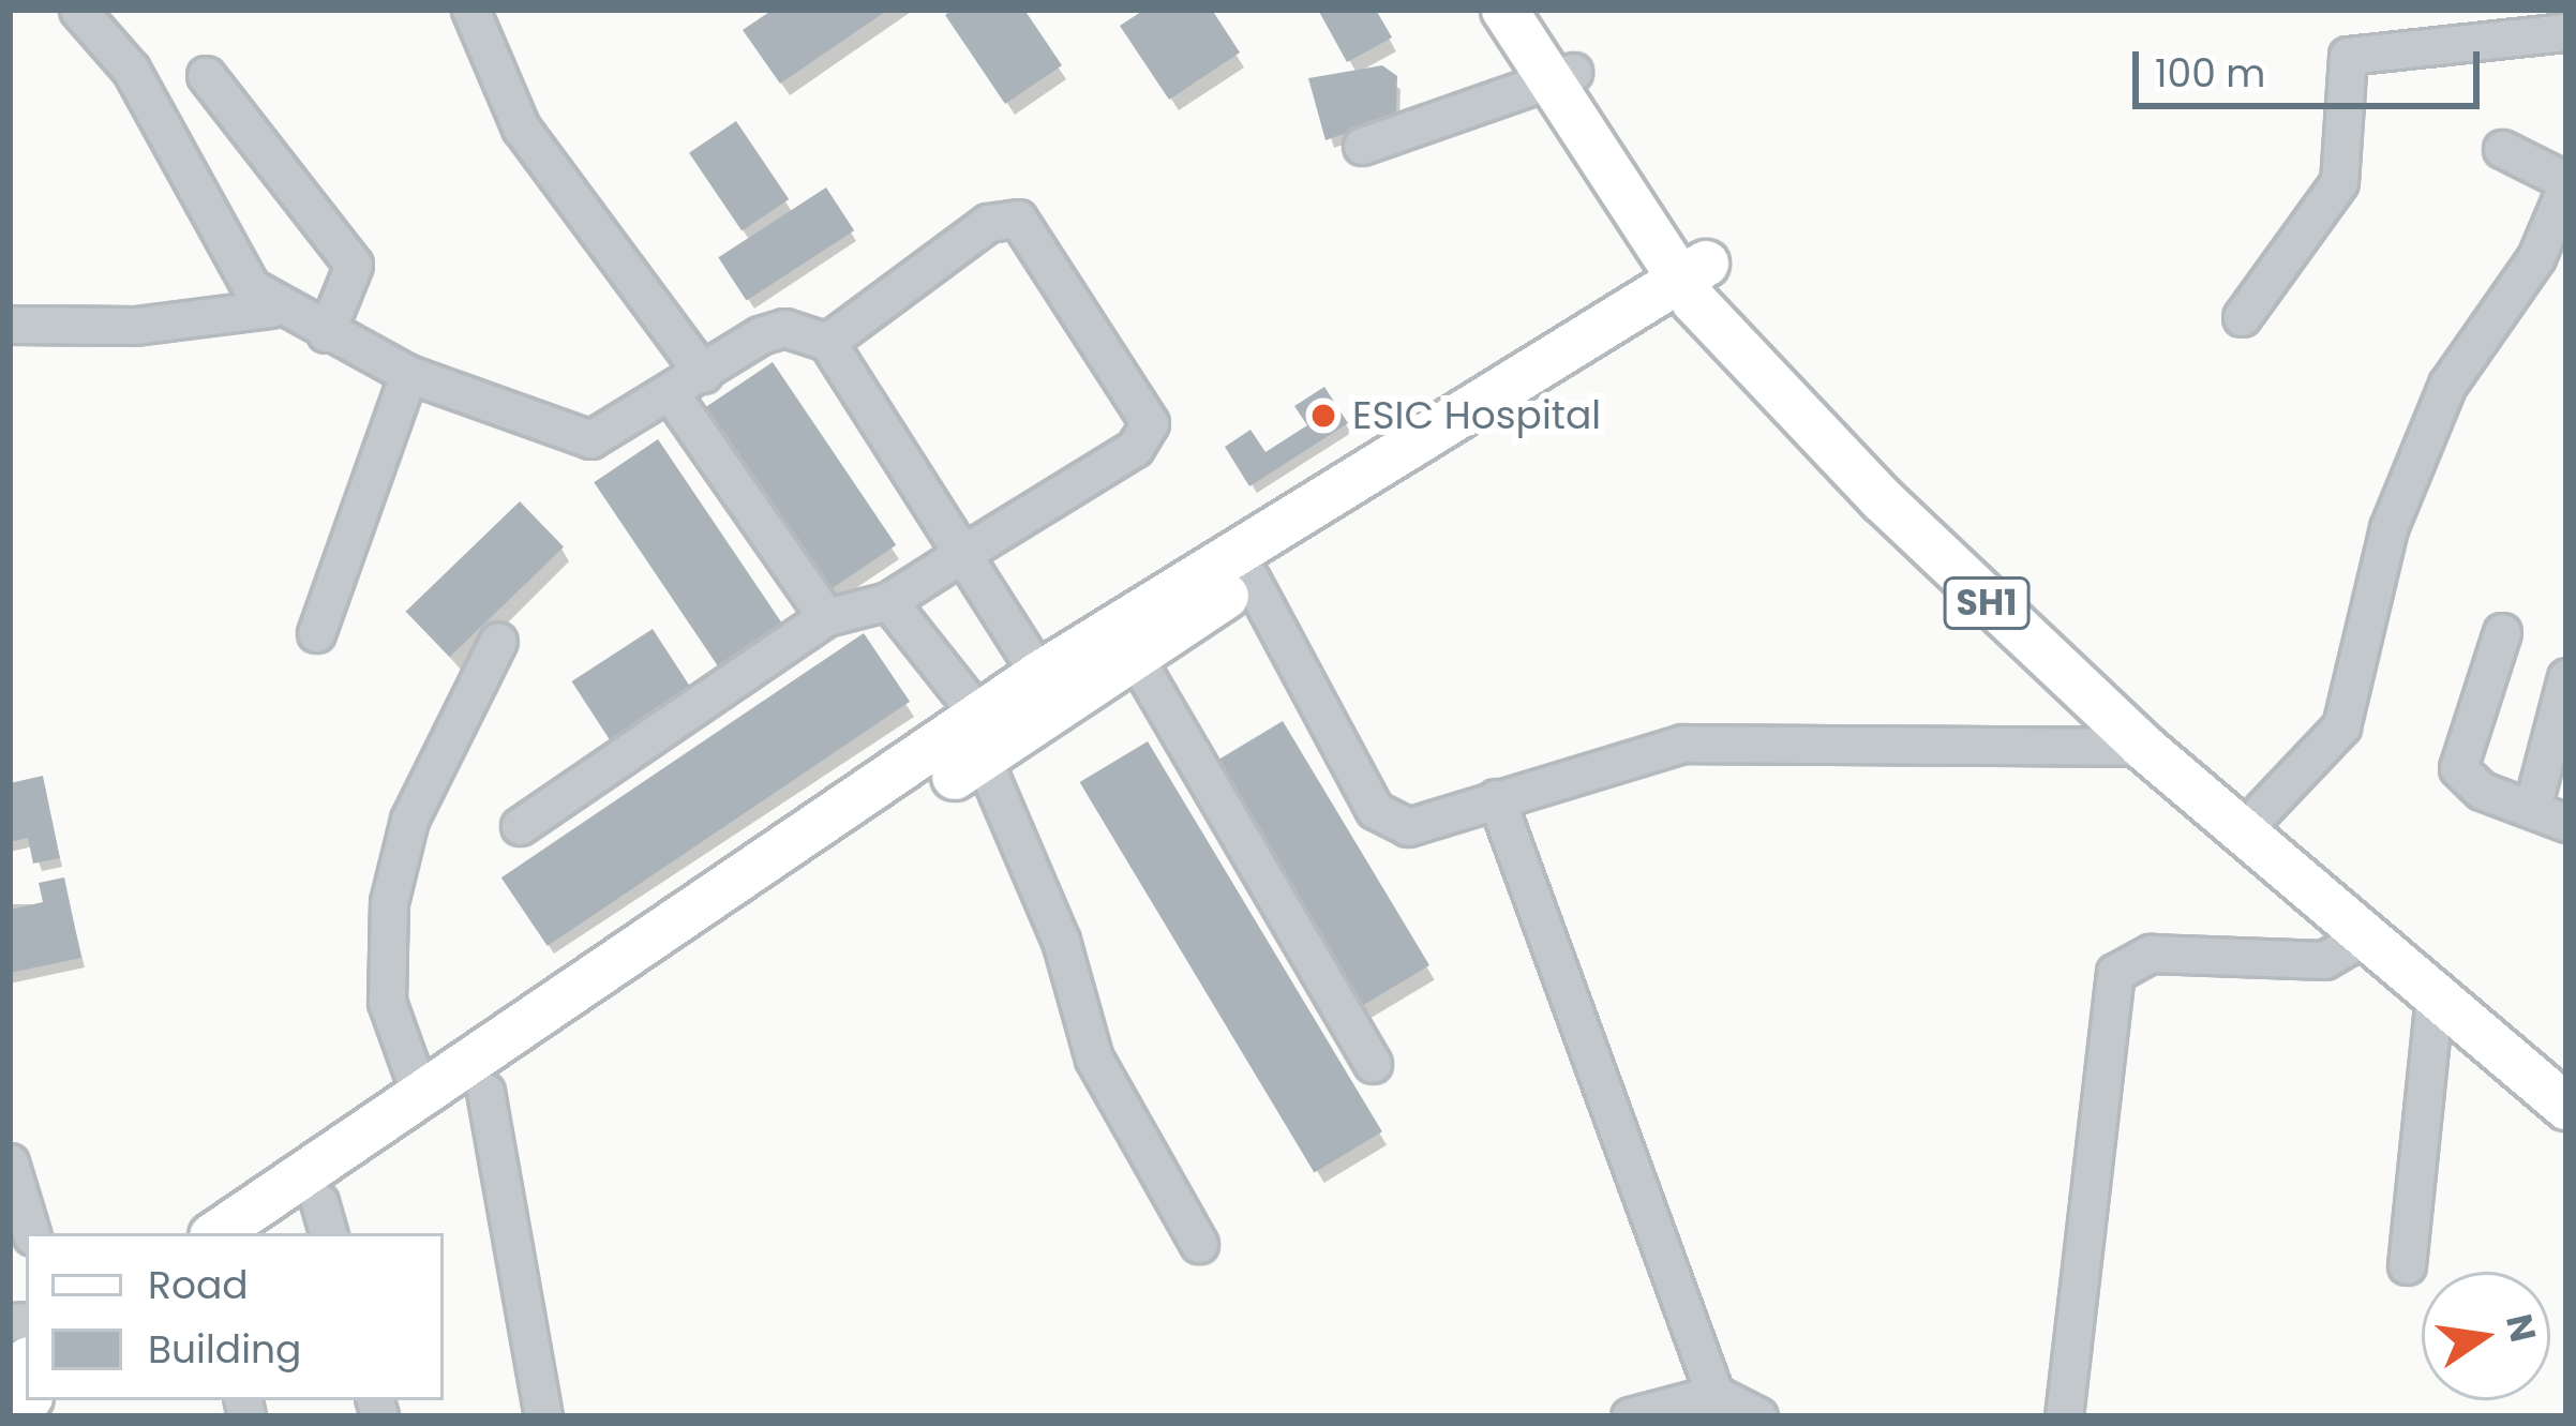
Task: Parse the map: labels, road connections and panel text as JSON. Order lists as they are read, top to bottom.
{
  "streets": {
    "main road": ["SH1"]
  },
  "places": ["ESIC Hospital"],
  "legend": ["Road", "Building"],
  "scale_bar": "100 m",
  "north": "right"
}
